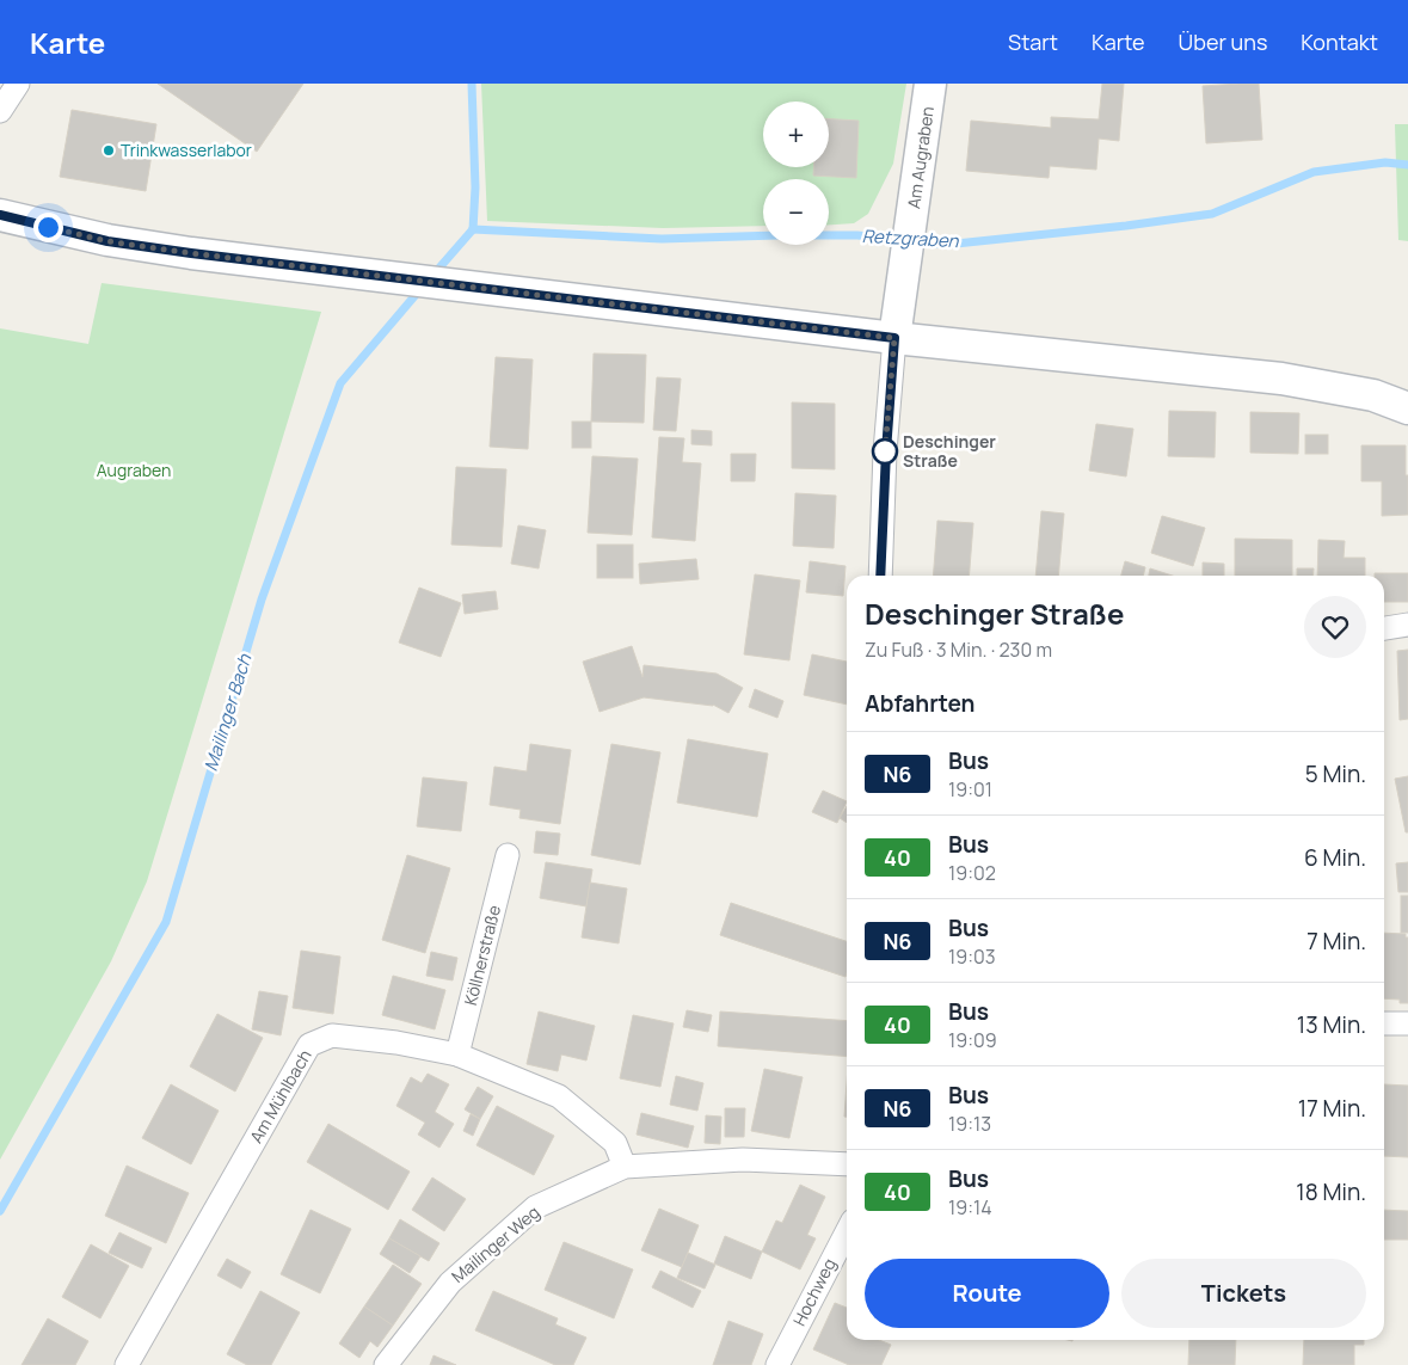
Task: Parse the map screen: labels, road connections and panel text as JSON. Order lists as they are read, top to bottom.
{
  "streets": {
    "street": [
      "Am Augraben",
      "Köllnerstraße",
      "Am Mühlbach",
      "Mailinger Weg",
      "Hochweg"
    ]
  },
  "crossings": [
    ["Köllnerstraße", "Am Mühlbach"],
    ["Am Mühlbach", "Mailinger Weg"]
  ],
  "water": ["Retzgraben", "Mailinger Bach"],
  "parks": ["Augraben"],
  "places": ["Trinkwasserlabor", "Deschinger Straße"],
  "lines": ["bus line N6"],
  "page": {
    "header": "Karte",
    "nav": [
      "Start",
      "Karte",
      "Über uns",
      "Kontakt"
    ],
    "map_buttons": ["+", "−"],
    "heading": [
      ["Deschinger Straße", "Zu Fuß · 3 Min. · 230 m"],
      "Abfahrten"
    ],
    "list": [
      {
        "mark": "N6",
        "name": "Bus",
        "note": "19:01",
        "value": "5 Min."
      },
      {
        "mark": "40",
        "name": "Bus",
        "note": "19:02",
        "value": "6 Min."
      },
      {
        "mark": "N6",
        "name": "Bus",
        "note": "19:03",
        "value": "7 Min."
      },
      {
        "mark": "40",
        "name": "Bus",
        "note": "19:09",
        "value": "13 Min."
      },
      {
        "mark": "N6",
        "name": "Bus",
        "note": "19:13",
        "value": "17 Min."
      },
      {
        "mark": "40",
        "name": "Bus",
        "note": "19:14",
        "value": "18 Min."
      }
    ],
    "buttons": ["Route", "Tickets"]
  }
}
